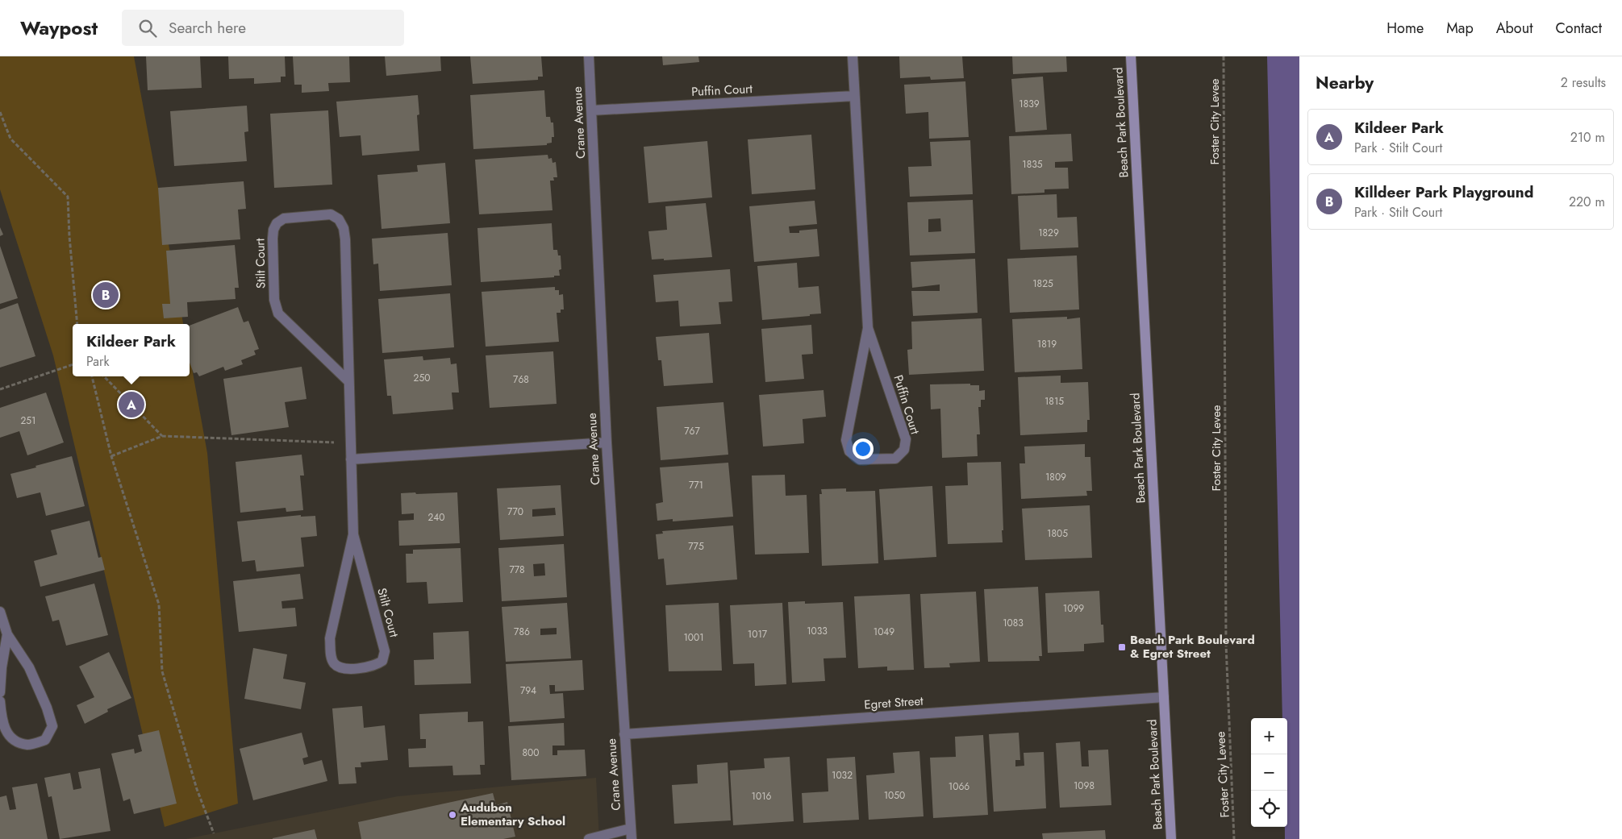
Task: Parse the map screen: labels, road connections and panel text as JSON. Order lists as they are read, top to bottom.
{
  "streets": {
    "main road": ["Beach Park Boulevard"],
    "street": [
      "Puffin Court",
      "Crane Avenue",
      "Stilt Court",
      "Egret Street"
    ],
    "path": ["Foster City Levee"]
  },
  "crossings": [
    ["Puffin Court", "Crane Avenue"],
    ["Crane Avenue", "Egret Street"],
    ["Beach Park Boulevard", "Egret Street"]
  ],
  "places": {
    "transit": ["Beach Park Boulevard & Egret Street"],
    "other": ["Audubon Elementary School"]
  },
  "house_numbers": [
    "1839",
    "1835",
    "1829",
    "1825",
    "1819",
    "250",
    "768",
    "1815",
    "251",
    "767",
    "1809",
    "771",
    "770",
    "240",
    "1805",
    "775",
    "778",
    "1099",
    "1083",
    "1033",
    "786",
    "1049",
    "1017",
    "1001",
    "794",
    "800",
    "1032",
    "1098",
    "1066",
    "1050",
    "1016"
  ],
  "page": {
    "header": "Waypost",
    "search": "Search here",
    "nav": [
      "Home",
      "Map",
      "About",
      "Contact"
    ],
    "heading": ["Nearby", "2 results"],
    "list": [
      {
        "mark": "A",
        "name": "Kildeer Park",
        "note": "Park · Stilt Court",
        "value": "210 m"
      },
      {
        "mark": "B",
        "name": "Killdeer Park Playground",
        "note": "Park · Stilt Court",
        "value": "220 m"
      }
    ],
    "pins": ["B", "A"],
    "popup": ["Kildeer Park", "Park"],
    "map_buttons": ["+", "−"]
  }
}
